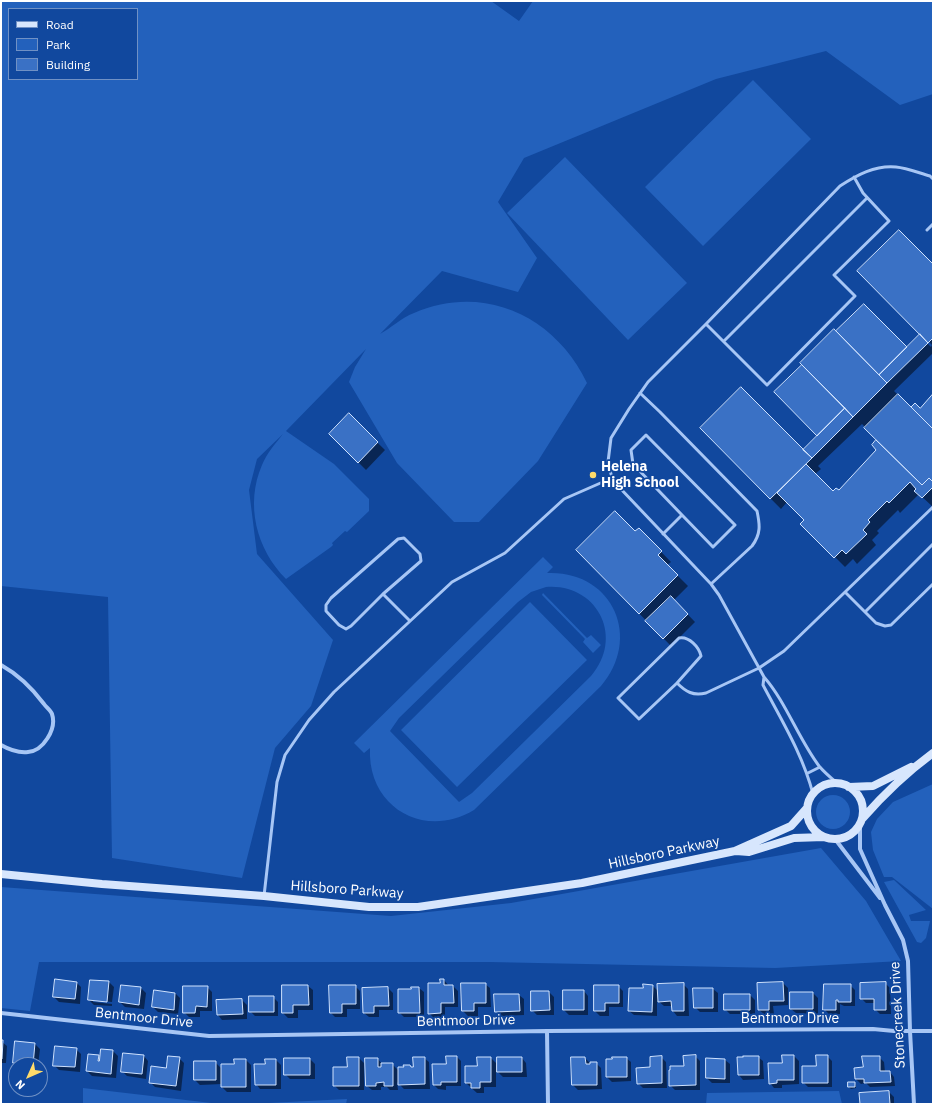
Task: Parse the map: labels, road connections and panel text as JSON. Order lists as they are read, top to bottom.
{
  "streets": {
    "street": ["Hillsboro Parkway", "Stonecreek Drive", "Bentmoor Drive"]
  },
  "crossings": [
    ["Hillsboro Parkway", "Stonecreek Drive"],
    ["Stonecreek Drive", "Bentmoor Drive"]
  ],
  "places": ["Helena High School"],
  "legend": ["Road", "Park", "Building"],
  "north": "bottom left"
}
